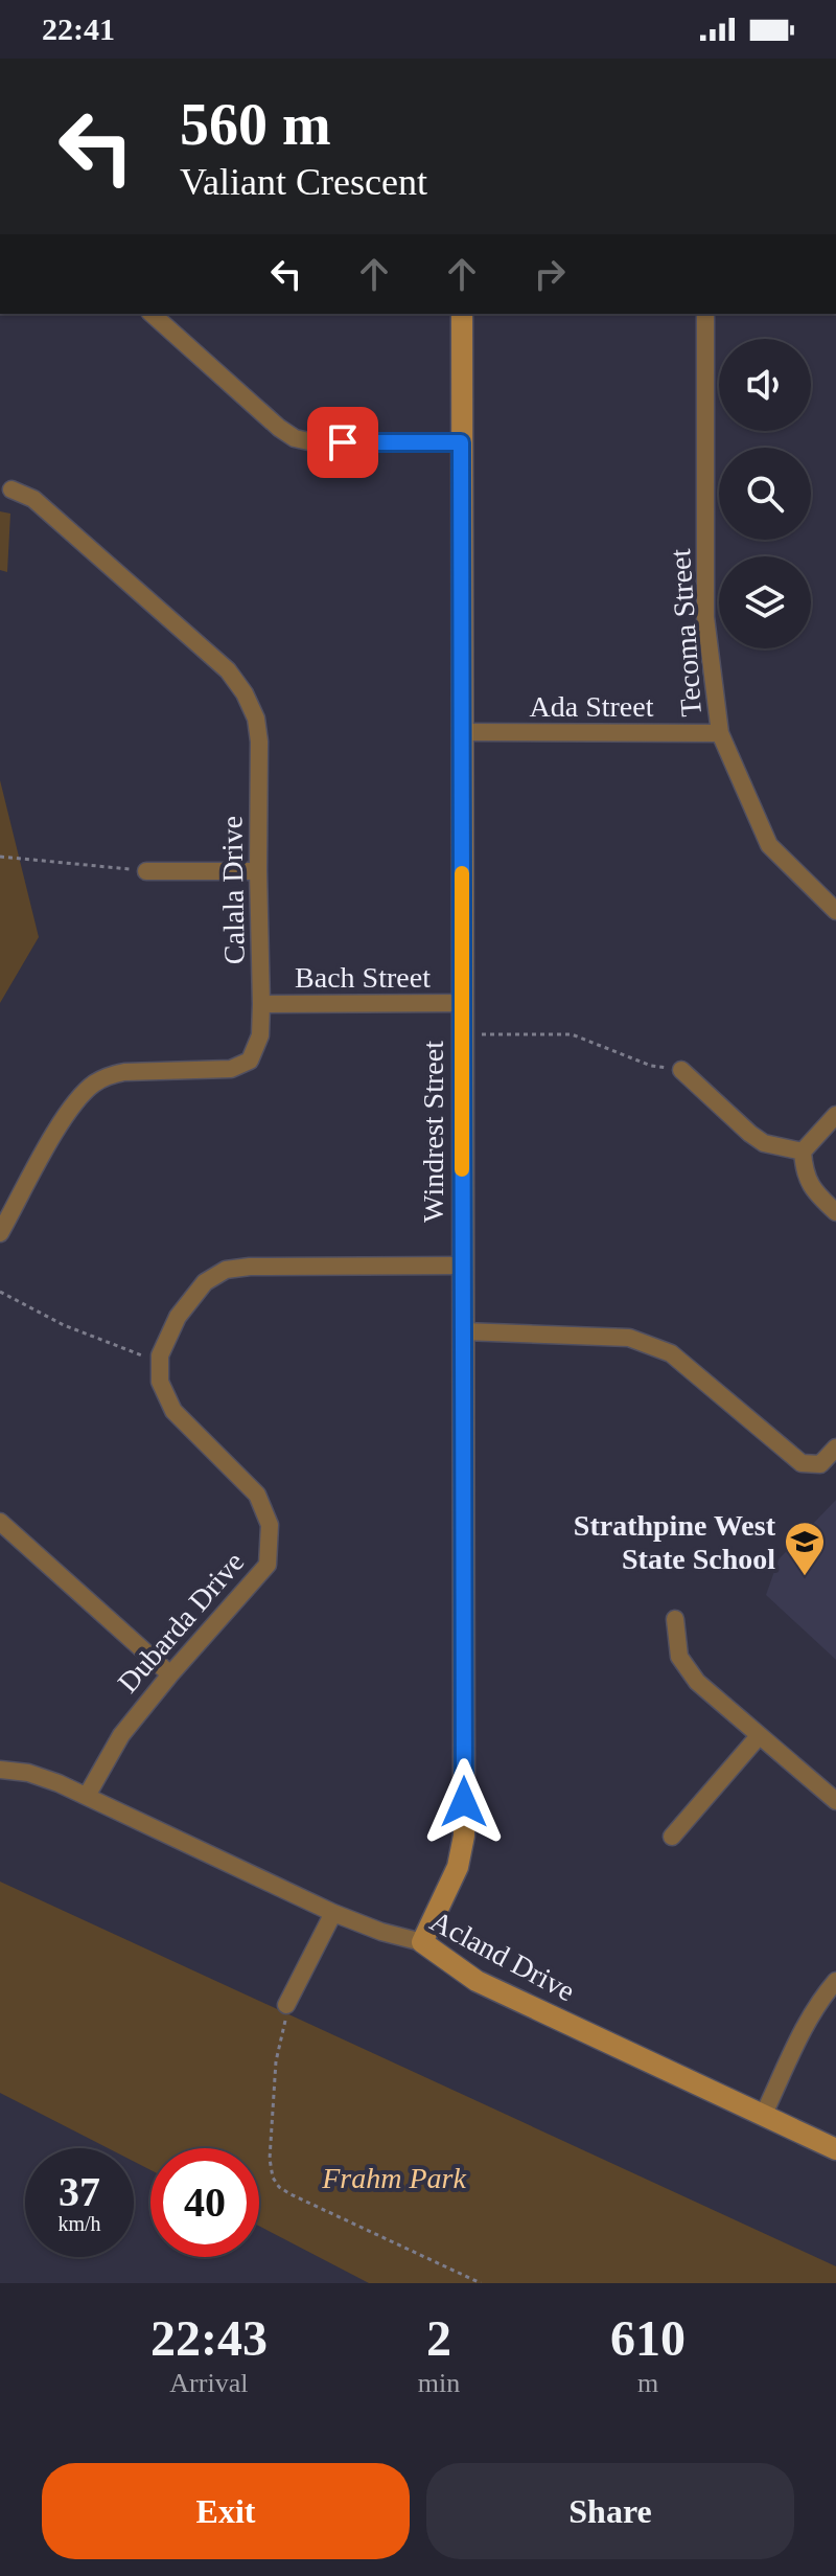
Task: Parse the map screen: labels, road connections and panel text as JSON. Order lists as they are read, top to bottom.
{
  "streets": {
    "street": [
      "Tecoma Street",
      "Ada Street",
      "Calala Drive",
      "Bach Street",
      "Windrest Street",
      "Dubarda Drive",
      "Acland Drive"
    ]
  },
  "crossings": [
    ["Tecoma Street", "Ada Street"],
    ["Ada Street", "Windrest Street"],
    ["Calala Drive", "Bach Street"],
    ["Bach Street", "Windrest Street"],
    ["Windrest Street", "Dubarda Drive"],
    ["Windrest Street", "Acland Drive"],
    ["Dubarda Drive", "Acland Drive"]
  ],
  "parks": ["Frahm Park"],
  "places": {
    "school or university": ["Strathpine West State School"]
  },
  "page": {
    "status": "22:41",
    "turn": ["560 m", "Valiant Crescent"],
    "speed": "37 km/h",
    "limit": "40",
    "eta": [
      "22:43",
      "Arrival",
      "2",
      "min",
      "610",
      "m"
    ],
    "buttons": ["Exit", "Share"]
  }
}
